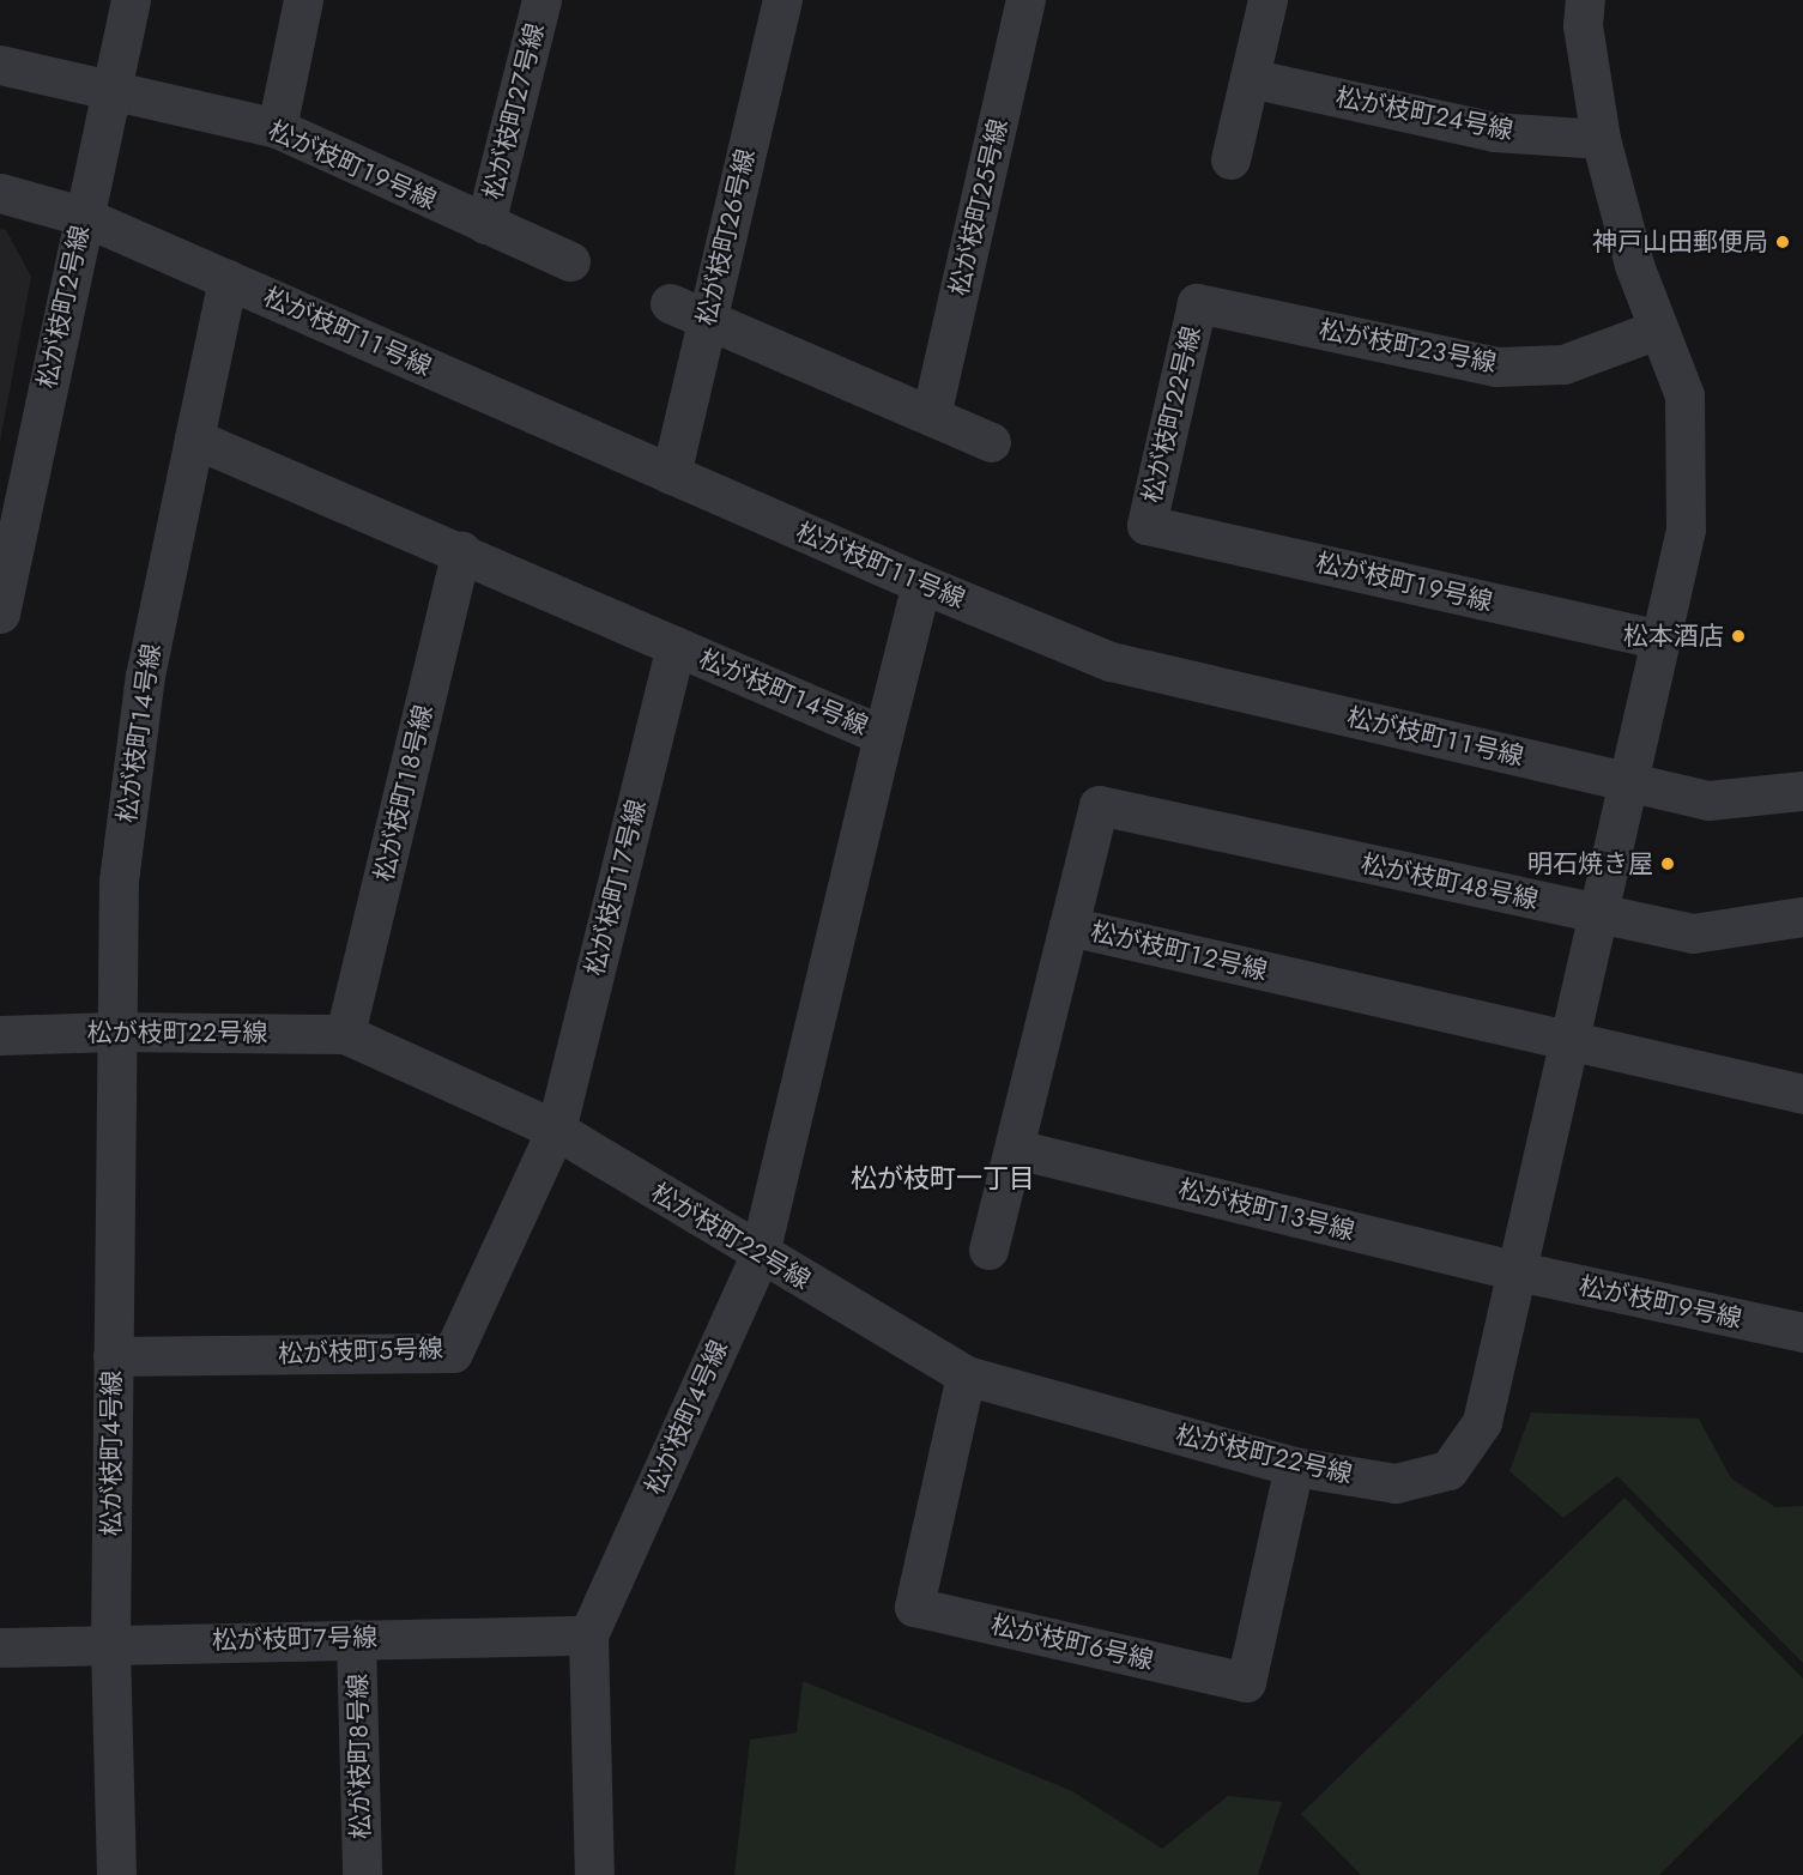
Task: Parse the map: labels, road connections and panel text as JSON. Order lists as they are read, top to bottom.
{
  "streets": {
    "street": [
      "松が枝町２７号線",
      "松が枝町２４号線",
      "松が枝町１９号線",
      "松が枝町２５号線",
      "松が枝町２６号線",
      "松が枝町２号線",
      "松が枝町１１号線",
      "松が枝町２３号線",
      "松が枝町２２号線",
      "松が枝町１４号線",
      "松が枝町１８号線",
      "松が枝町４８号線",
      "松が枝町１７号線",
      "松が枝町１２号線",
      "松が枝町１３号線",
      "松が枝町９号線",
      "松が枝町５号線",
      "松が枝町４号線",
      "松が枝町７号線",
      "松が枝町６号線",
      "松が枝町８号線"
    ]
  },
  "crossings": [
    ["松が枝町２７号線", "松が枝町１９号線"],
    ["松が枝町２４号線", "松が枝町２２号線"],
    ["松が枝町１９号線", "松が枝町２号線"],
    ["松が枝町１９号線", "松が枝町２２号線"],
    ["松が枝町２６号線", "松が枝町１１号線"],
    ["松が枝町２号線", "松が枝町１１号線"],
    ["松が枝町１１号線", "松が枝町２２号線"],
    ["松が枝町１１号線", "松が枝町１４号線"],
    ["松が枝町２３号線", "松が枝町２２号線"],
    ["松が枝町２２号線", "松が枝町１４号線"],
    ["松が枝町２２号線", "松が枝町１８号線"],
    ["松が枝町２２号線", "松が枝町４８号線"],
    ["松が枝町２２号線", "松が枝町１７号線"],
    ["松が枝町２２号線", "松が枝町１２号線"],
    ["松が枝町２２号線", "松が枝町１３号線"],
    ["松が枝町２２号線", "松が枝町９号線"],
    ["松が枝町２２号線", "松が枝町５号線"],
    ["松が枝町２２号線", "松が枝町４号線"],
    ["松が枝町２２号線", "松が枝町６号線"],
    ["松が枝町１４号線", "松が枝町１８号線"],
    ["松が枝町１４号線", "松が枝町１７号線"],
    ["松が枝町１４号線", "松が枝町４号線"],
    ["松が枝町４８号線", "松が枝町１２号線"],
    ["松が枝町１７号線", "松が枝町５号線"],
    ["松が枝町１２号線", "松が枝町１３号線"],
    ["松が枝町１３号線", "松が枝町９号線"],
    ["松が枝町５号線", "松が枝町４号線"],
    ["松が枝町４号線", "松が枝町７号線"],
    ["松が枝町７号線", "松が枝町８号線"]
  ],
  "districts": ["松が枝町一丁目"],
  "places": ["神戸山田郵便局", "松本酒店", "明石焼き屋"]
}
